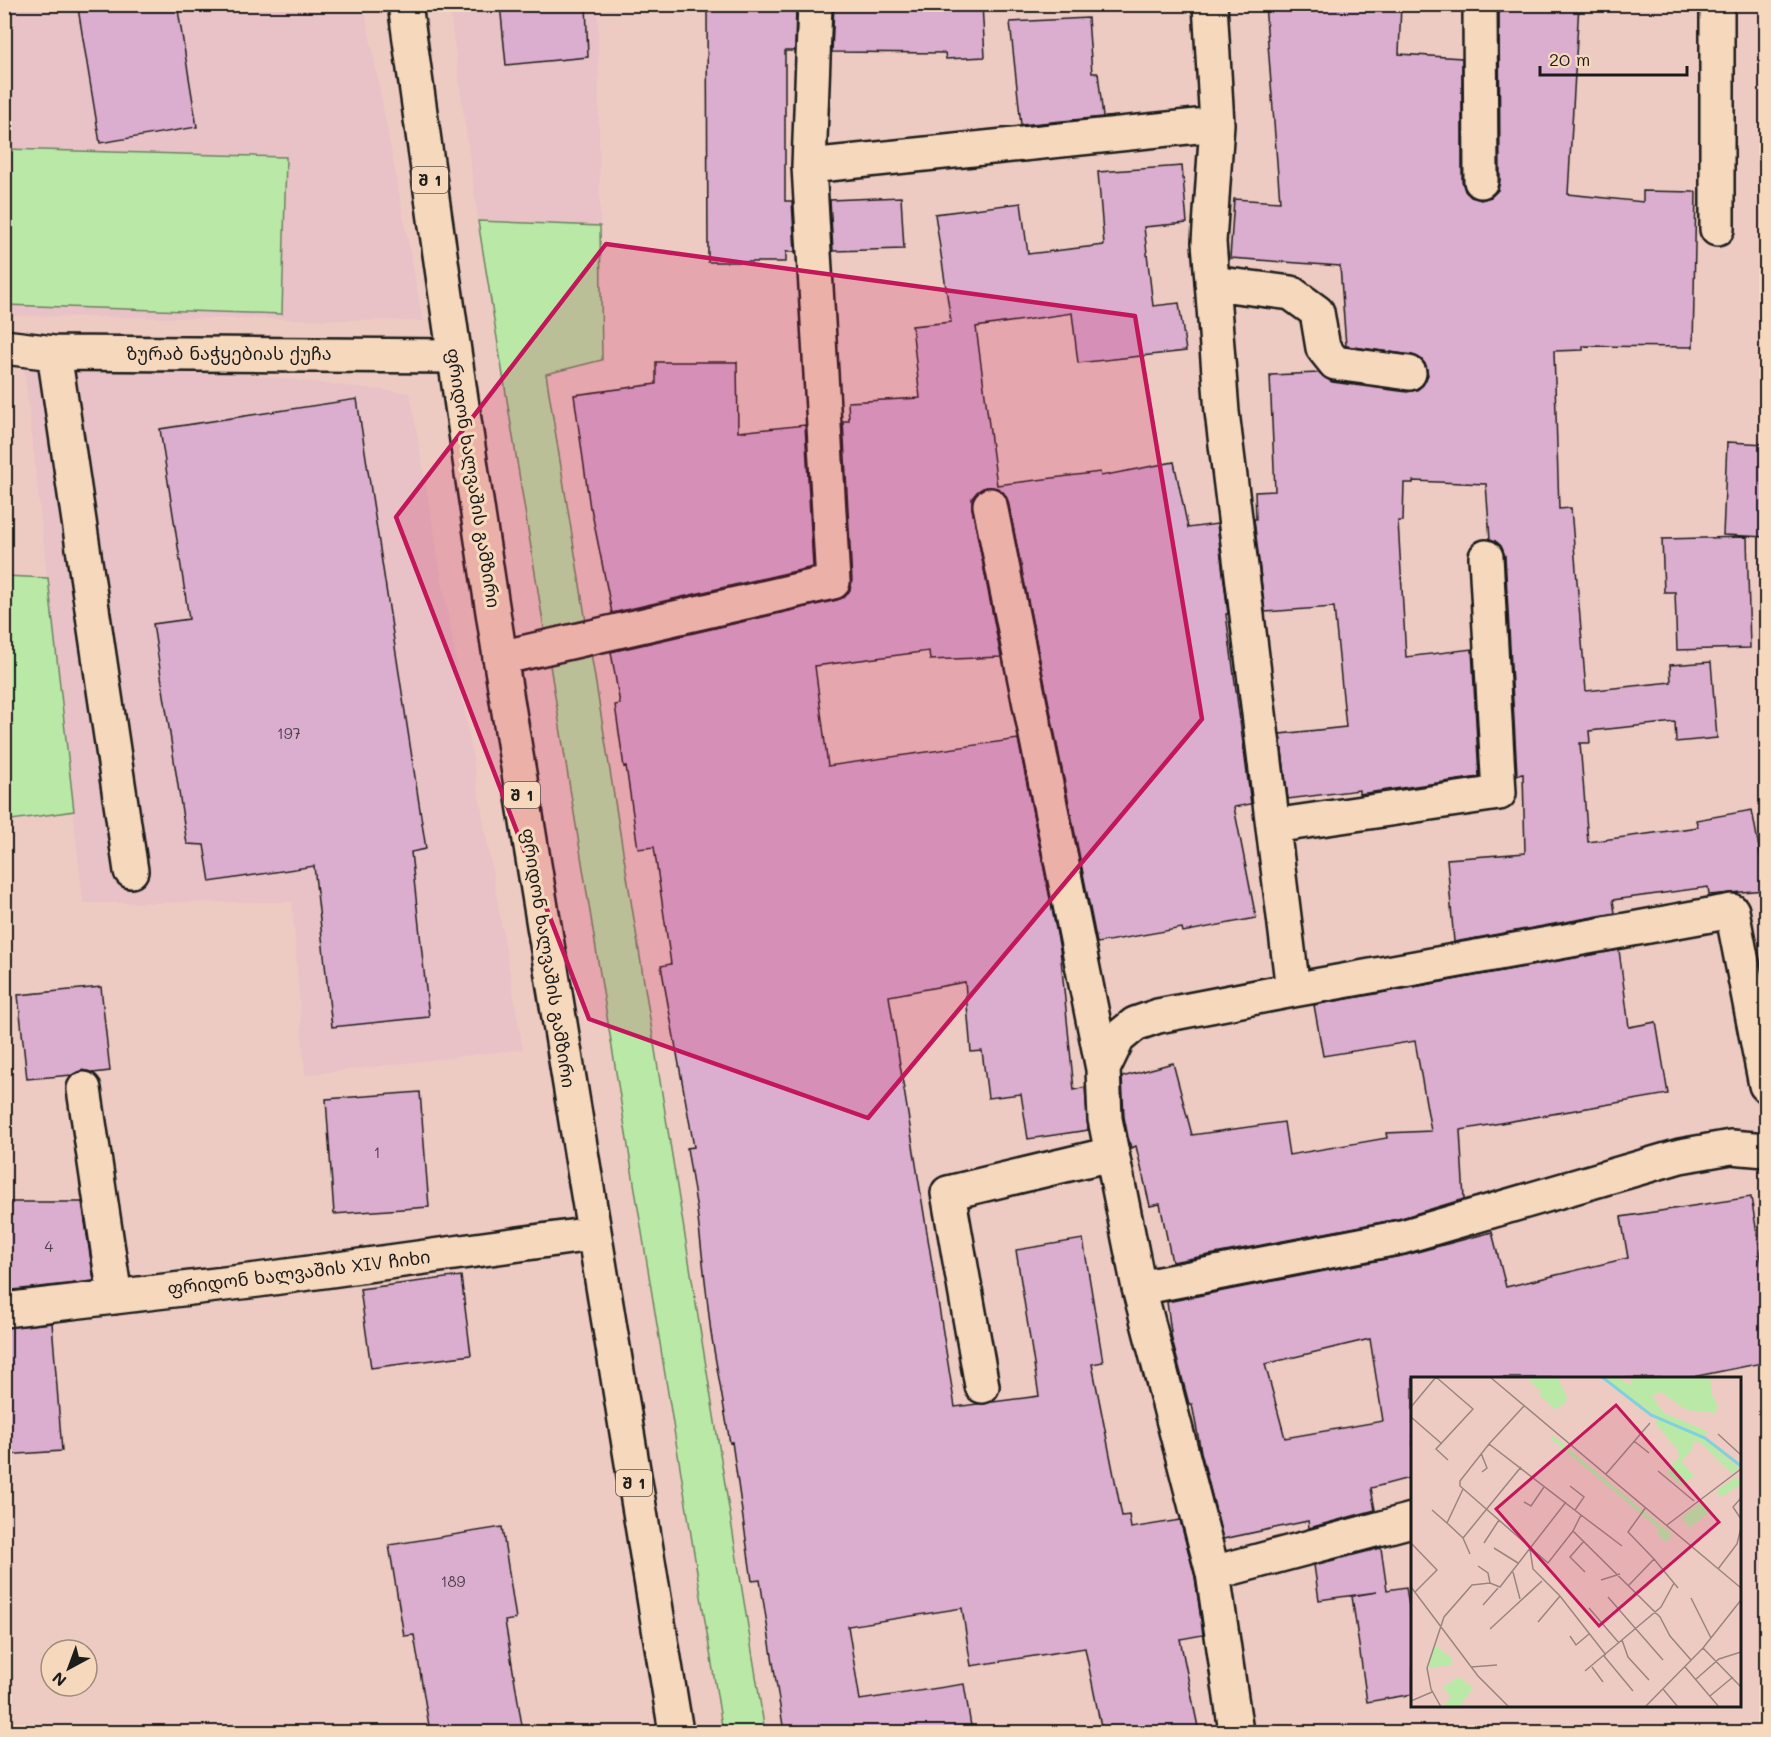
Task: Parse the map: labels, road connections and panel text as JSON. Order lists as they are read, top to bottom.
{
  "streets": {
    "main road": [
      "შ 1",
      "ზურაბ ნაჭყებიას ქუჩა",
      "ფრიდონ ხალვაშის გამზირი",
      "ფრიდონ ხალვაშის XIV ჩიხი"
    ]
  },
  "crossings": [
    ["ზურაბ ნაჭყებიას ქუჩა", "ფრიდონ ხალვაშის გამზირი"],
    ["ფრიდონ ხალვაშის გამზირი", "ფრიდონ ხალვაშის XIV ჩიხი"]
  ],
  "house_numbers": [
    "197",
    "1",
    "4",
    "189"
  ],
  "scale_bar": "20 m",
  "north": "bottom left"
}
